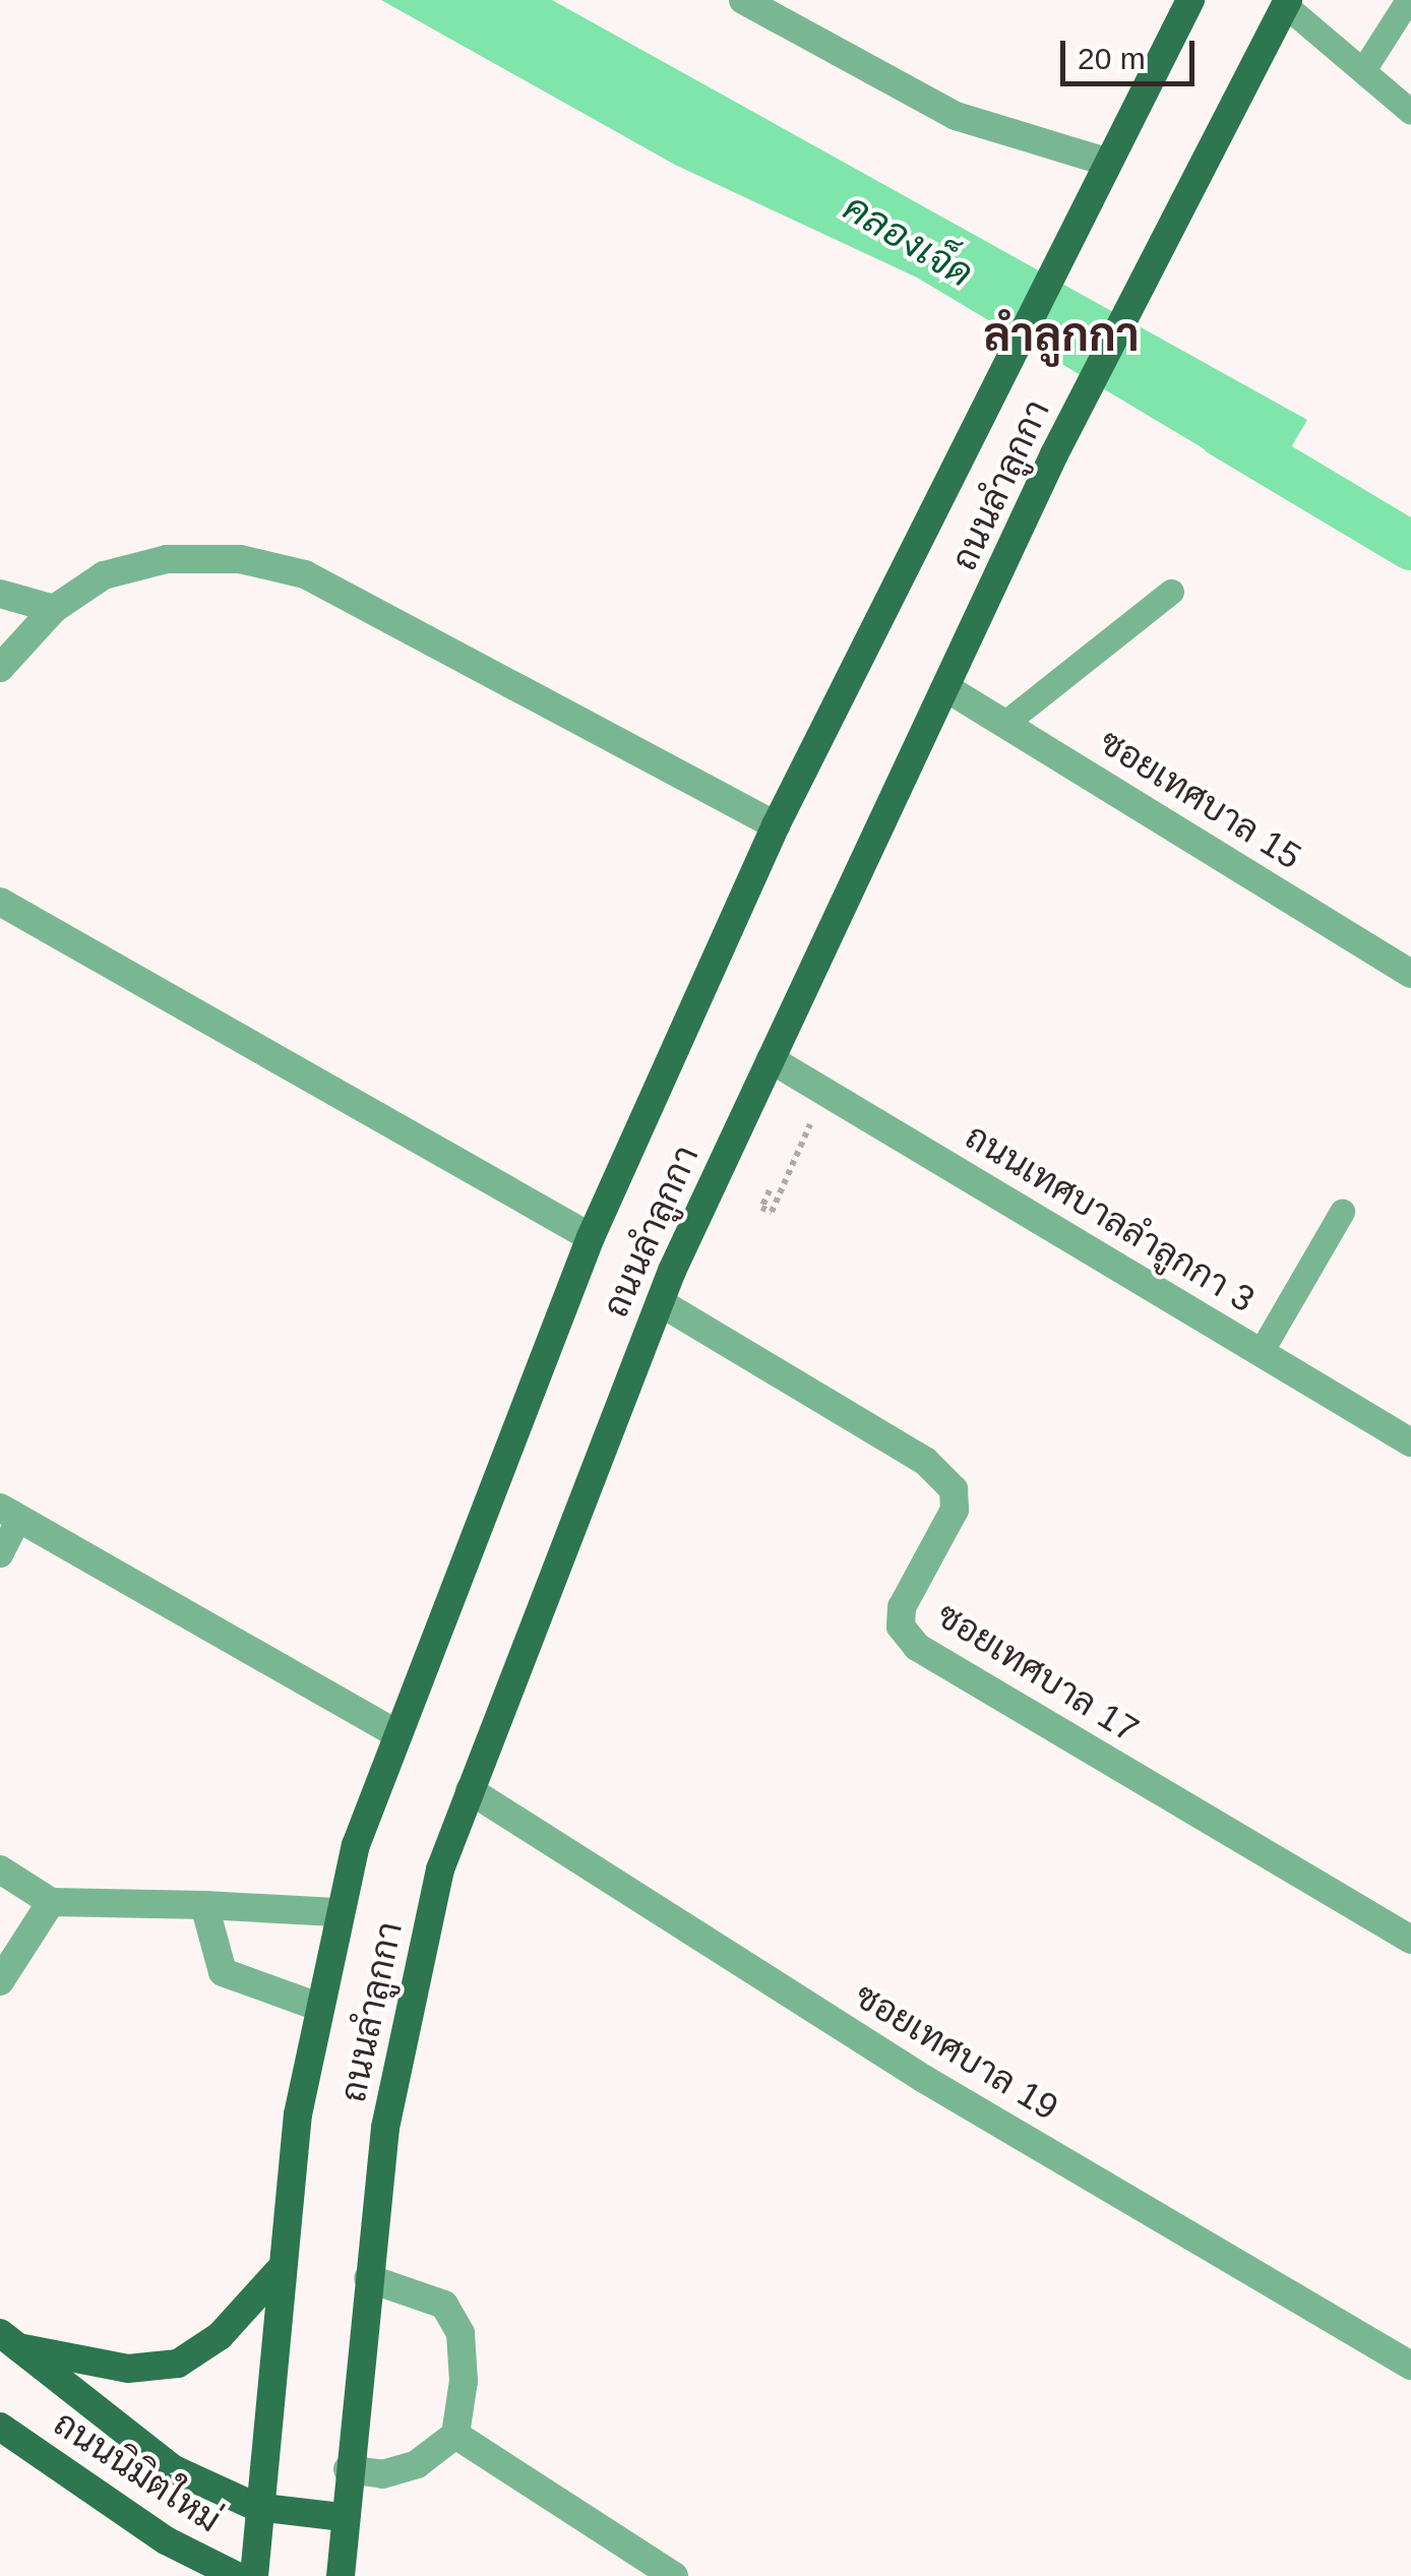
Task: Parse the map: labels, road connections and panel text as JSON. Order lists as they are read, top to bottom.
{
  "streets": {
    "main road": ["ถนนลำลูกกา", "ถนนนิมิตใหม่"],
    "street": [
      "ซอยเทศบาล 15",
      "ถนนเทศบาลลำลูกกา 3",
      "ซอยเทศบาล 17",
      "ซอยเทศบาล 19"
    ]
  },
  "crossings": [
    ["ถนนลำลูกกา", "ซอยเทศบาล 15"],
    ["ถนนลำลูกกา", "ถนนเทศบาลลำลูกกา 3"],
    ["ถนนลำลูกกา", "ซอยเทศบาล 17"],
    ["ถนนลำลูกกา", "ซอยเทศบาล 19"],
    ["ถนนลำลูกกา", "ถนนนิมิตใหม่"]
  ],
  "districts": ["ลำลูกกา"],
  "water": ["คลองเจ็ด"],
  "scale_bar": "20 m"
}
